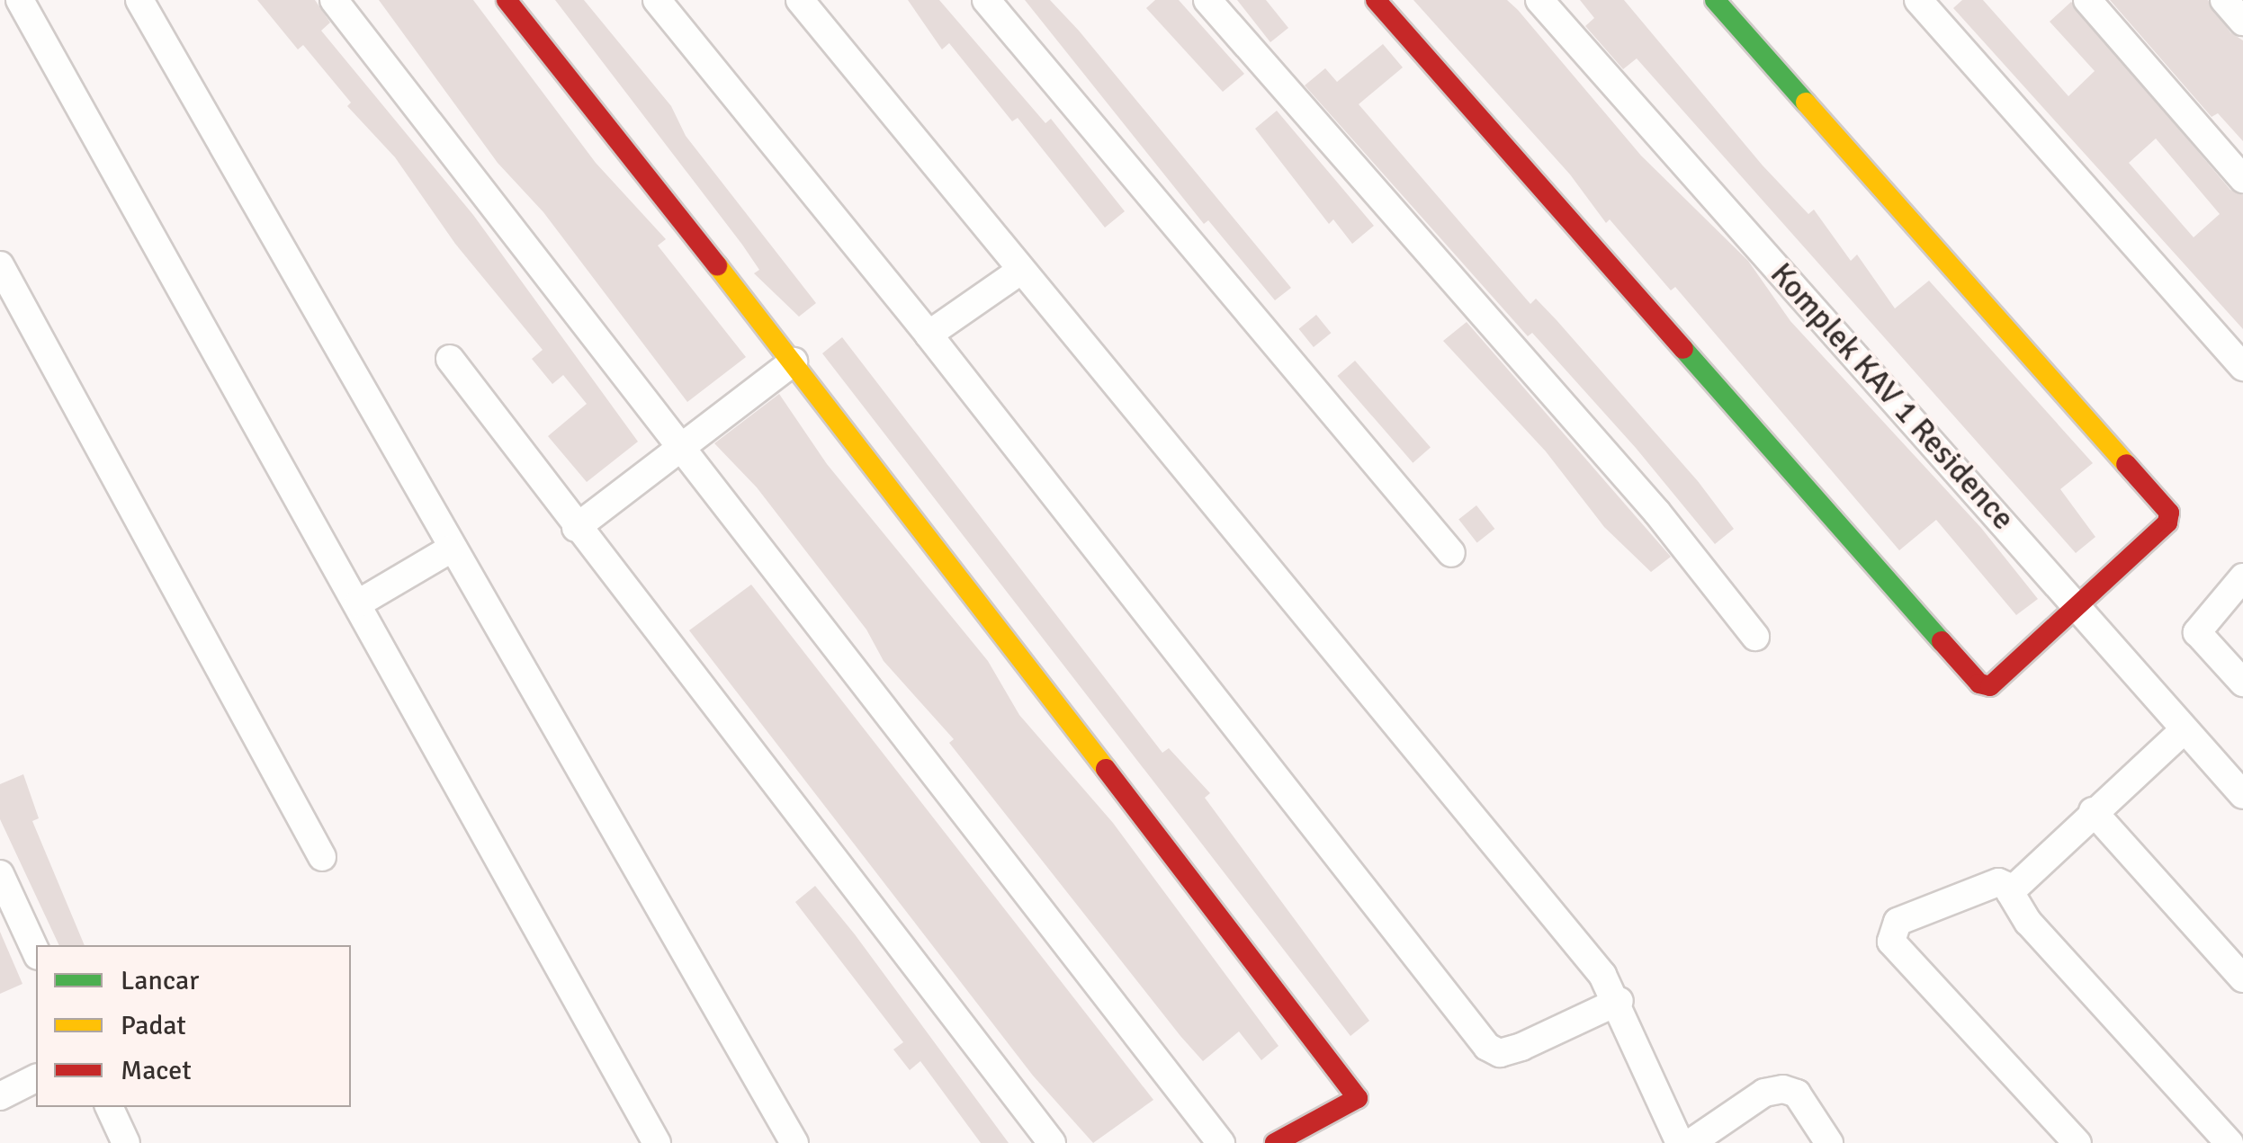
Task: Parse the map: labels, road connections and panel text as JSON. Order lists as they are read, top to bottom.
{
  "streets": {
    "street": ["Komplek KAV 1 Residence"]
  },
  "legend": ["Lancar", "Padat", "Macet"]
}
